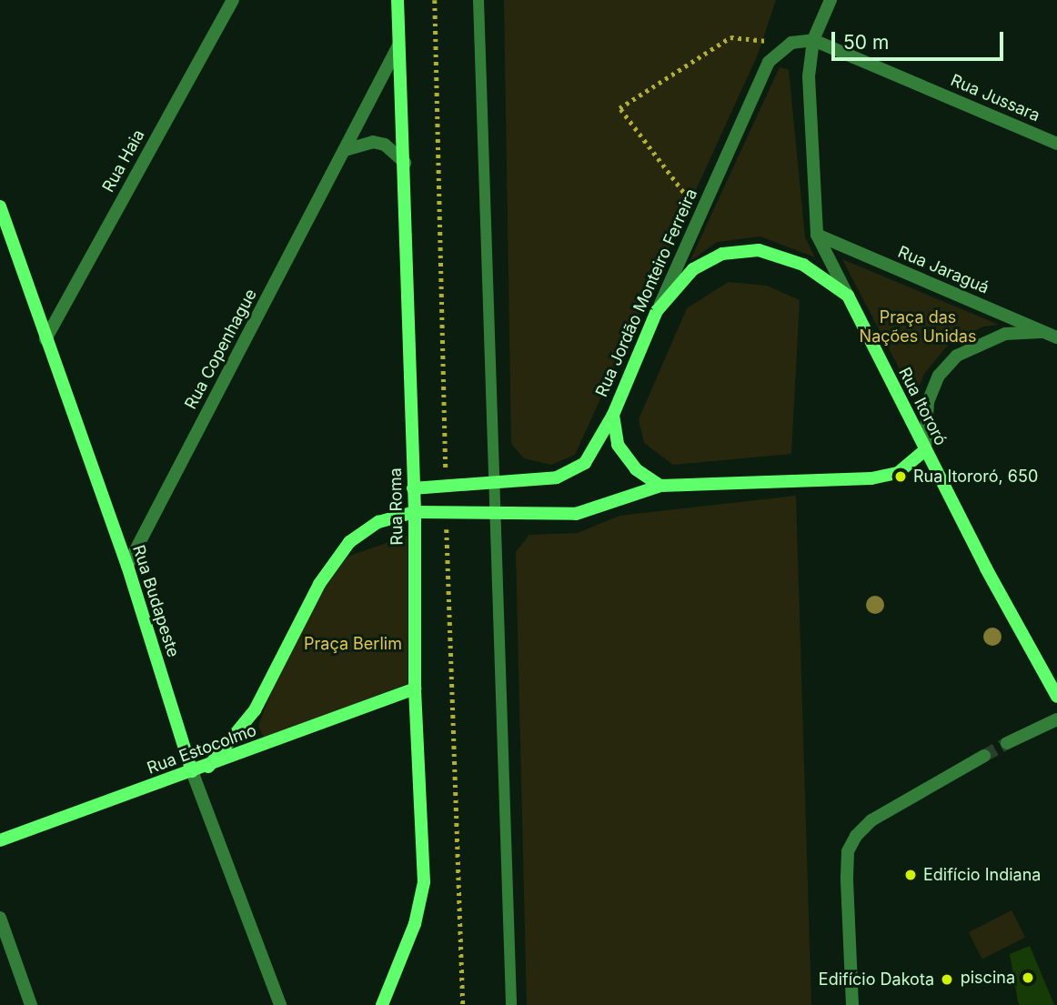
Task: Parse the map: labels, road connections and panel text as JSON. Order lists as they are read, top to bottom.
{
  "streets": {
    "street": [
      "Rua Jussara",
      "Rua Haia",
      "Rua Jaraguá",
      "Rua Jordão Monteiro Ferreira",
      "Rua Copenhague",
      "Rua Itororó",
      "Rua Roma",
      "Rua Budapeste",
      "Rua Estocolmo"
    ]
  },
  "crossings": [
    ["Rua Jussara", "Rua Itororó"],
    ["Rua Haia", "Rua Budapeste"],
    ["Rua Jaraguá", "Rua Itororó"],
    ["Rua Jordão Monteiro Ferreira", "Rua Roma"],
    ["Rua Copenhague", "Rua Roma"],
    ["Rua Copenhague", "Rua Budapeste"],
    ["Rua Roma", "Rua Estocolmo"],
    ["Rua Budapeste", "Rua Estocolmo"]
  ],
  "parks": ["Praça das Nações Unidas", "Praça Berlim"],
  "places": [
    "Rua Itororó, 650",
    "Edifício Indiana",
    "piscina",
    "Edifício Dakota"
  ],
  "scale_bar": "50 m"
}
